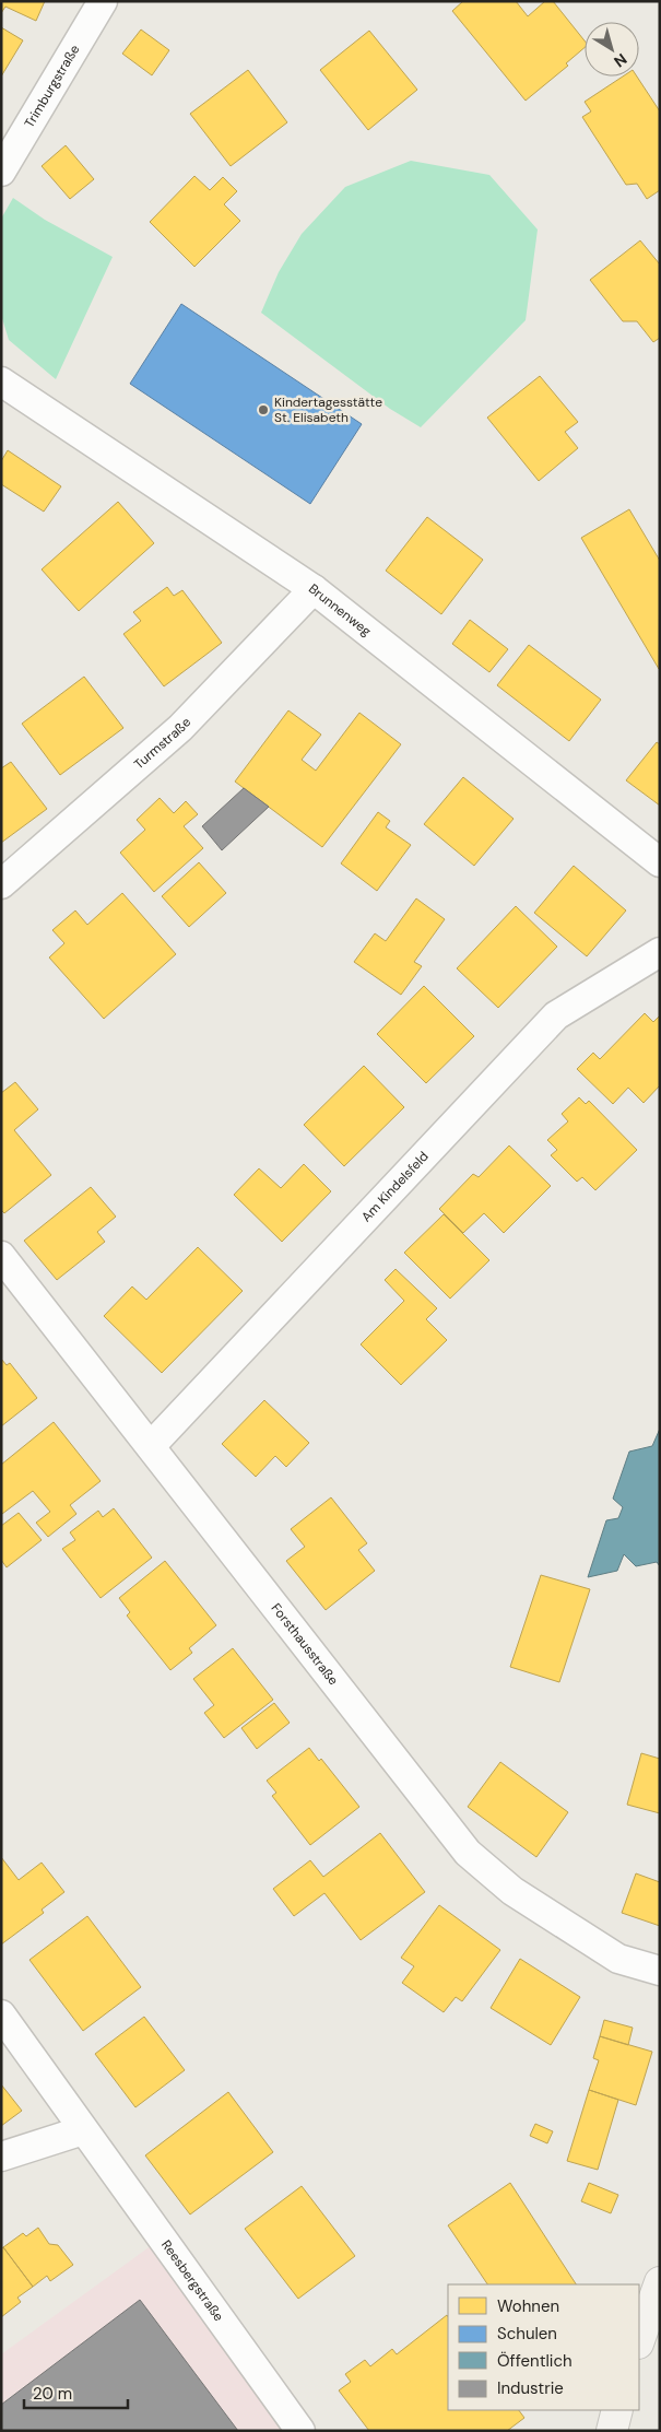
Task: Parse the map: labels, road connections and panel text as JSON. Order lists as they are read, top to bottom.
{
  "streets": {
    "street": [
      "Trimburgstraße",
      "Brunnenweg",
      "Turmstraße",
      "Am Kindelsfeld",
      "Forsthausstraße",
      "Reesbergstraße"
    ]
  },
  "crossings": [
    ["Brunnenweg", "Turmstraße"],
    ["Am Kindelsfeld", "Forsthausstraße"]
  ],
  "places": ["Kindertagesstätte St. Elisabeth"],
  "legend": [
    "Wohnen",
    "Schulen",
    "Öffentlich",
    "Industrie"
  ],
  "scale_bar": "20 m",
  "north": "bottom right"
}
